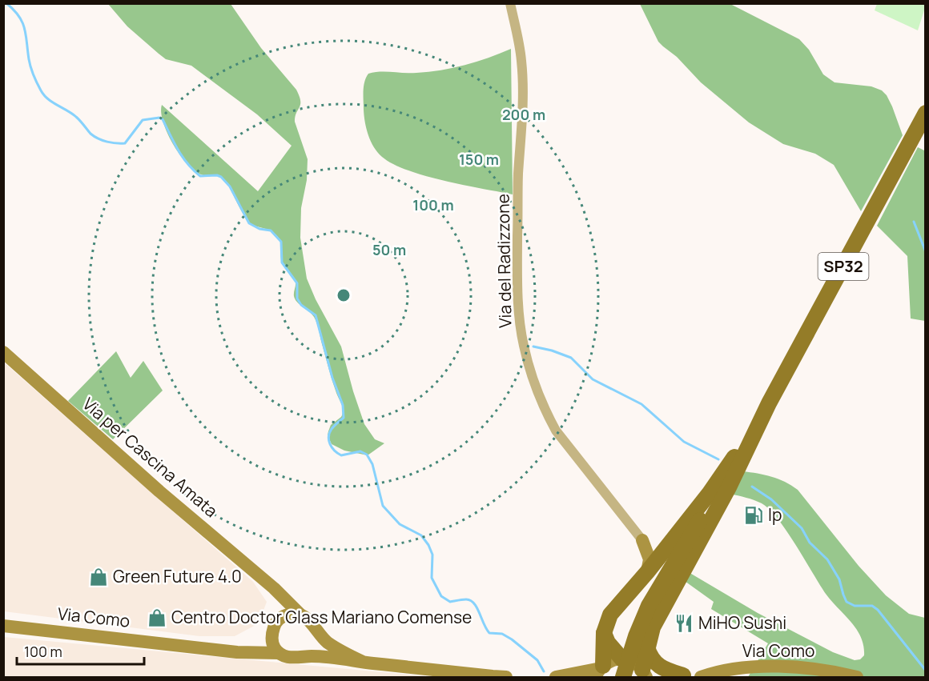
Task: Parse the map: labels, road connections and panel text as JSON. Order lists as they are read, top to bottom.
{
  "streets": {
    "main road": ["SP32", "Via per Cascina Amata", "Via Como"],
    "street": ["Via del Radizzone"]
  },
  "crossings": [
    ["Via per Cascina Amata", "Via Como"]
  ],
  "places": {
    "fuel station": ["Ip"],
    "shop": ["Green Future 4.0", "Centro Doctor Glass Mariano Comense"],
    "restaurant": ["MiHO Sushi"]
  },
  "scale_bar": "100 m",
  "rings": [
    "200 m",
    "150 m",
    "100 m",
    "50 m"
  ]
}
